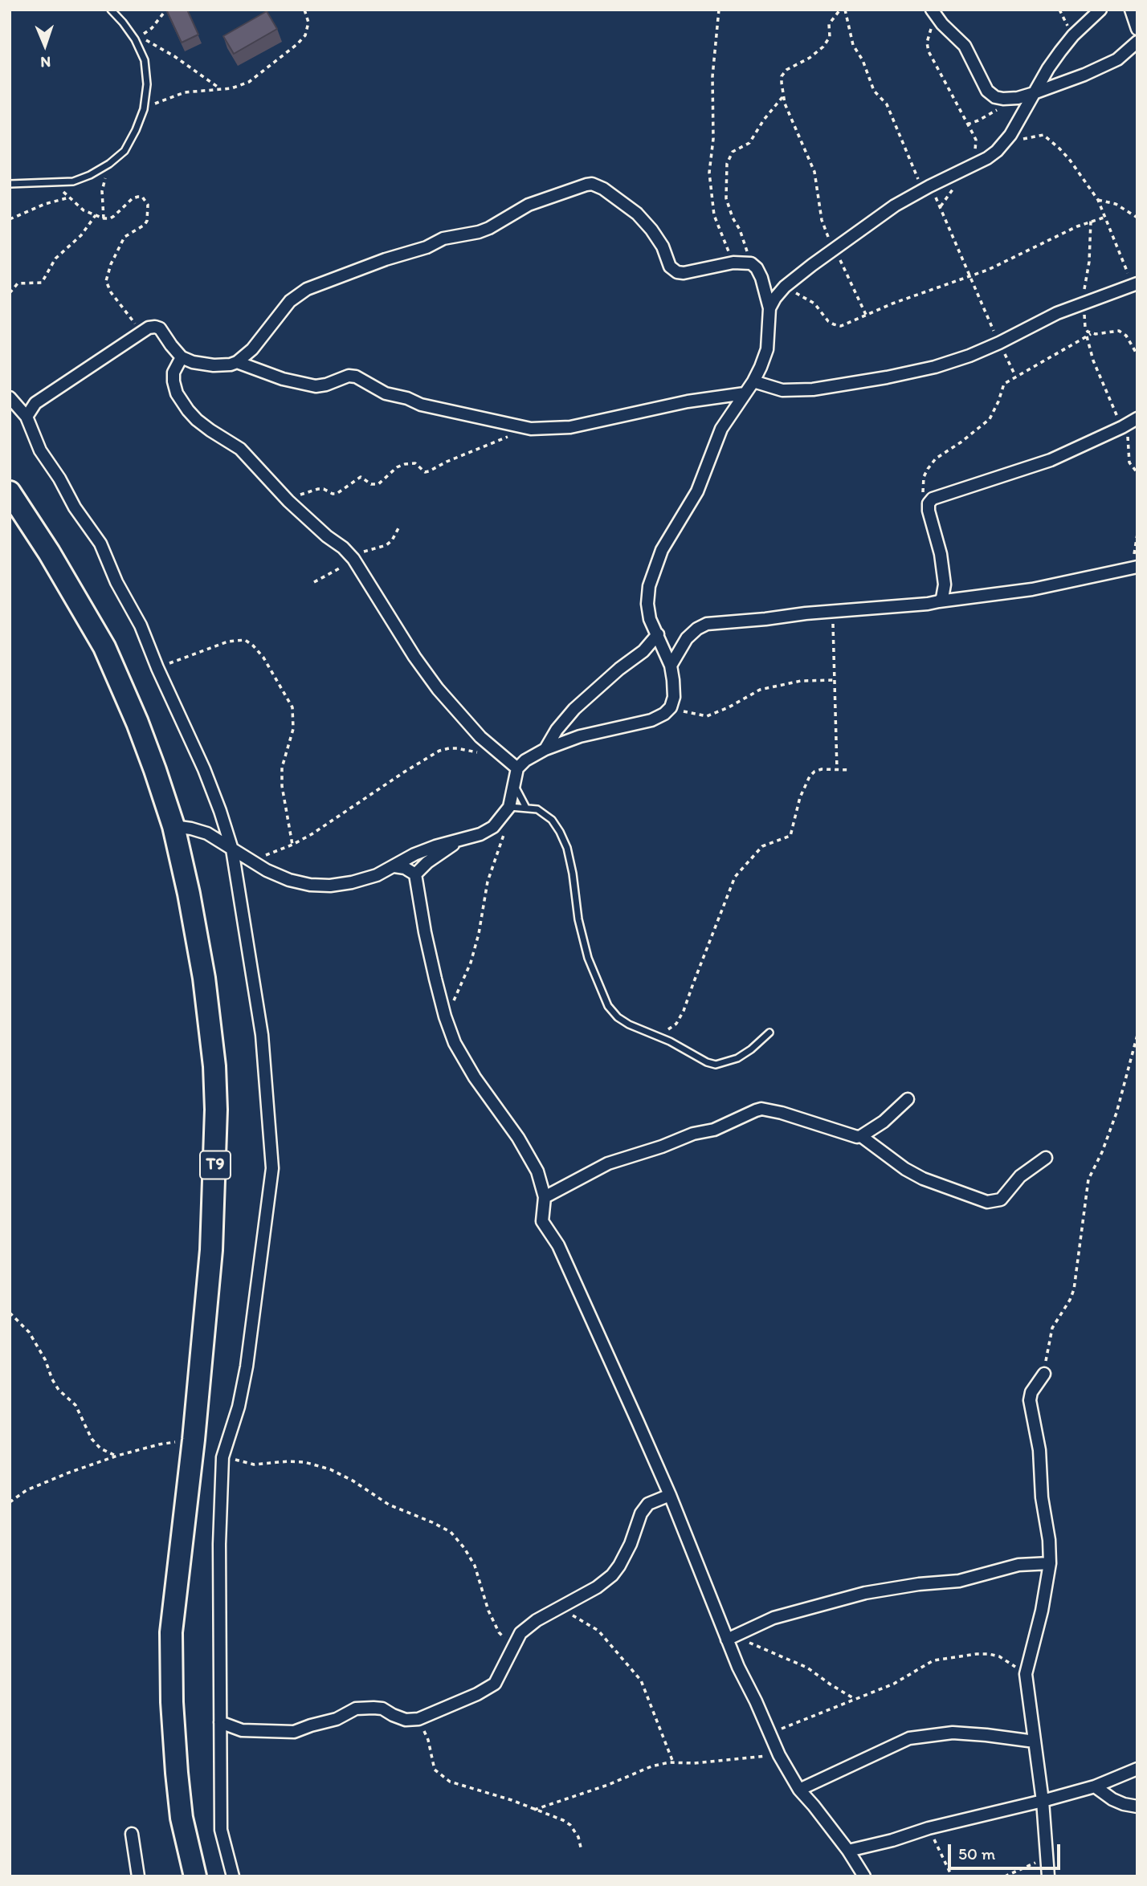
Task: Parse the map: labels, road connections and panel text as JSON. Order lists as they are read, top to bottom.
{
  "streets": {
    "highway": ["T9"]
  },
  "scale_bar": "50 m",
  "north": "bottom"
}
